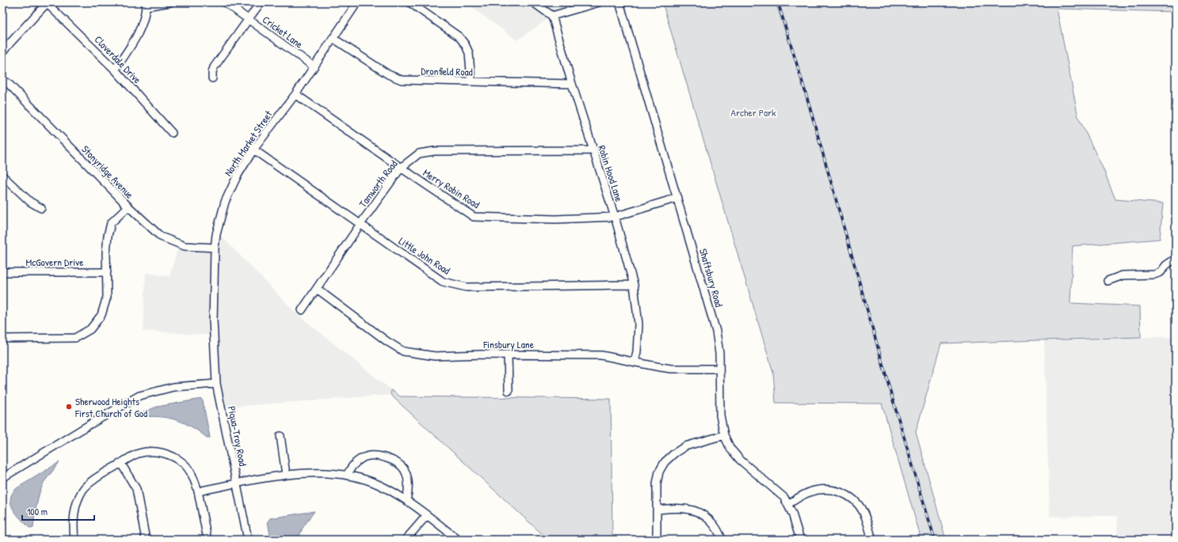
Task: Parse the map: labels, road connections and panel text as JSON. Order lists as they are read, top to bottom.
{
  "streets": {
    "street": [
      "Cricket Lane",
      "Cloverdale Drive",
      "Dronfield Road",
      "North Market Street",
      "Stonyridge Avenue",
      "Robin Hood Lane",
      "Tamworth Road",
      "Merry Robin Road",
      "Little John Road",
      "McGovern Drive",
      "Shaftsbury Road",
      "Finsbury Lane",
      "Piqua-Troy Road"
    ]
  },
  "crossings": [
    ["Cricket Lane", "North Market Street"],
    ["Dronfield Road", "North Market Street"],
    ["Dronfield Road", "Robin Hood Lane"],
    ["North Market Street", "Stonyridge Avenue"],
    ["North Market Street", "Merry Robin Road"],
    ["North Market Street", "Little John Road"],
    ["North Market Street", "Piqua-Troy Road"],
    ["Robin Hood Lane", "Tamworth Road"],
    ["Robin Hood Lane", "Merry Robin Road"],
    ["Robin Hood Lane", "Little John Road"],
    ["Robin Hood Lane", "Finsbury Lane"],
    ["Tamworth Road", "Merry Robin Road"],
    ["Tamworth Road", "Little John Road"],
    ["Tamworth Road", "Finsbury Lane"],
    ["Merry Robin Road", "Shaftsbury Road"],
    ["Shaftsbury Road", "Finsbury Lane"]
  ],
  "parks": ["Archer Park"],
  "places": ["Sherwood Heights First Church of God"],
  "scale_bar": "100 m"
}
